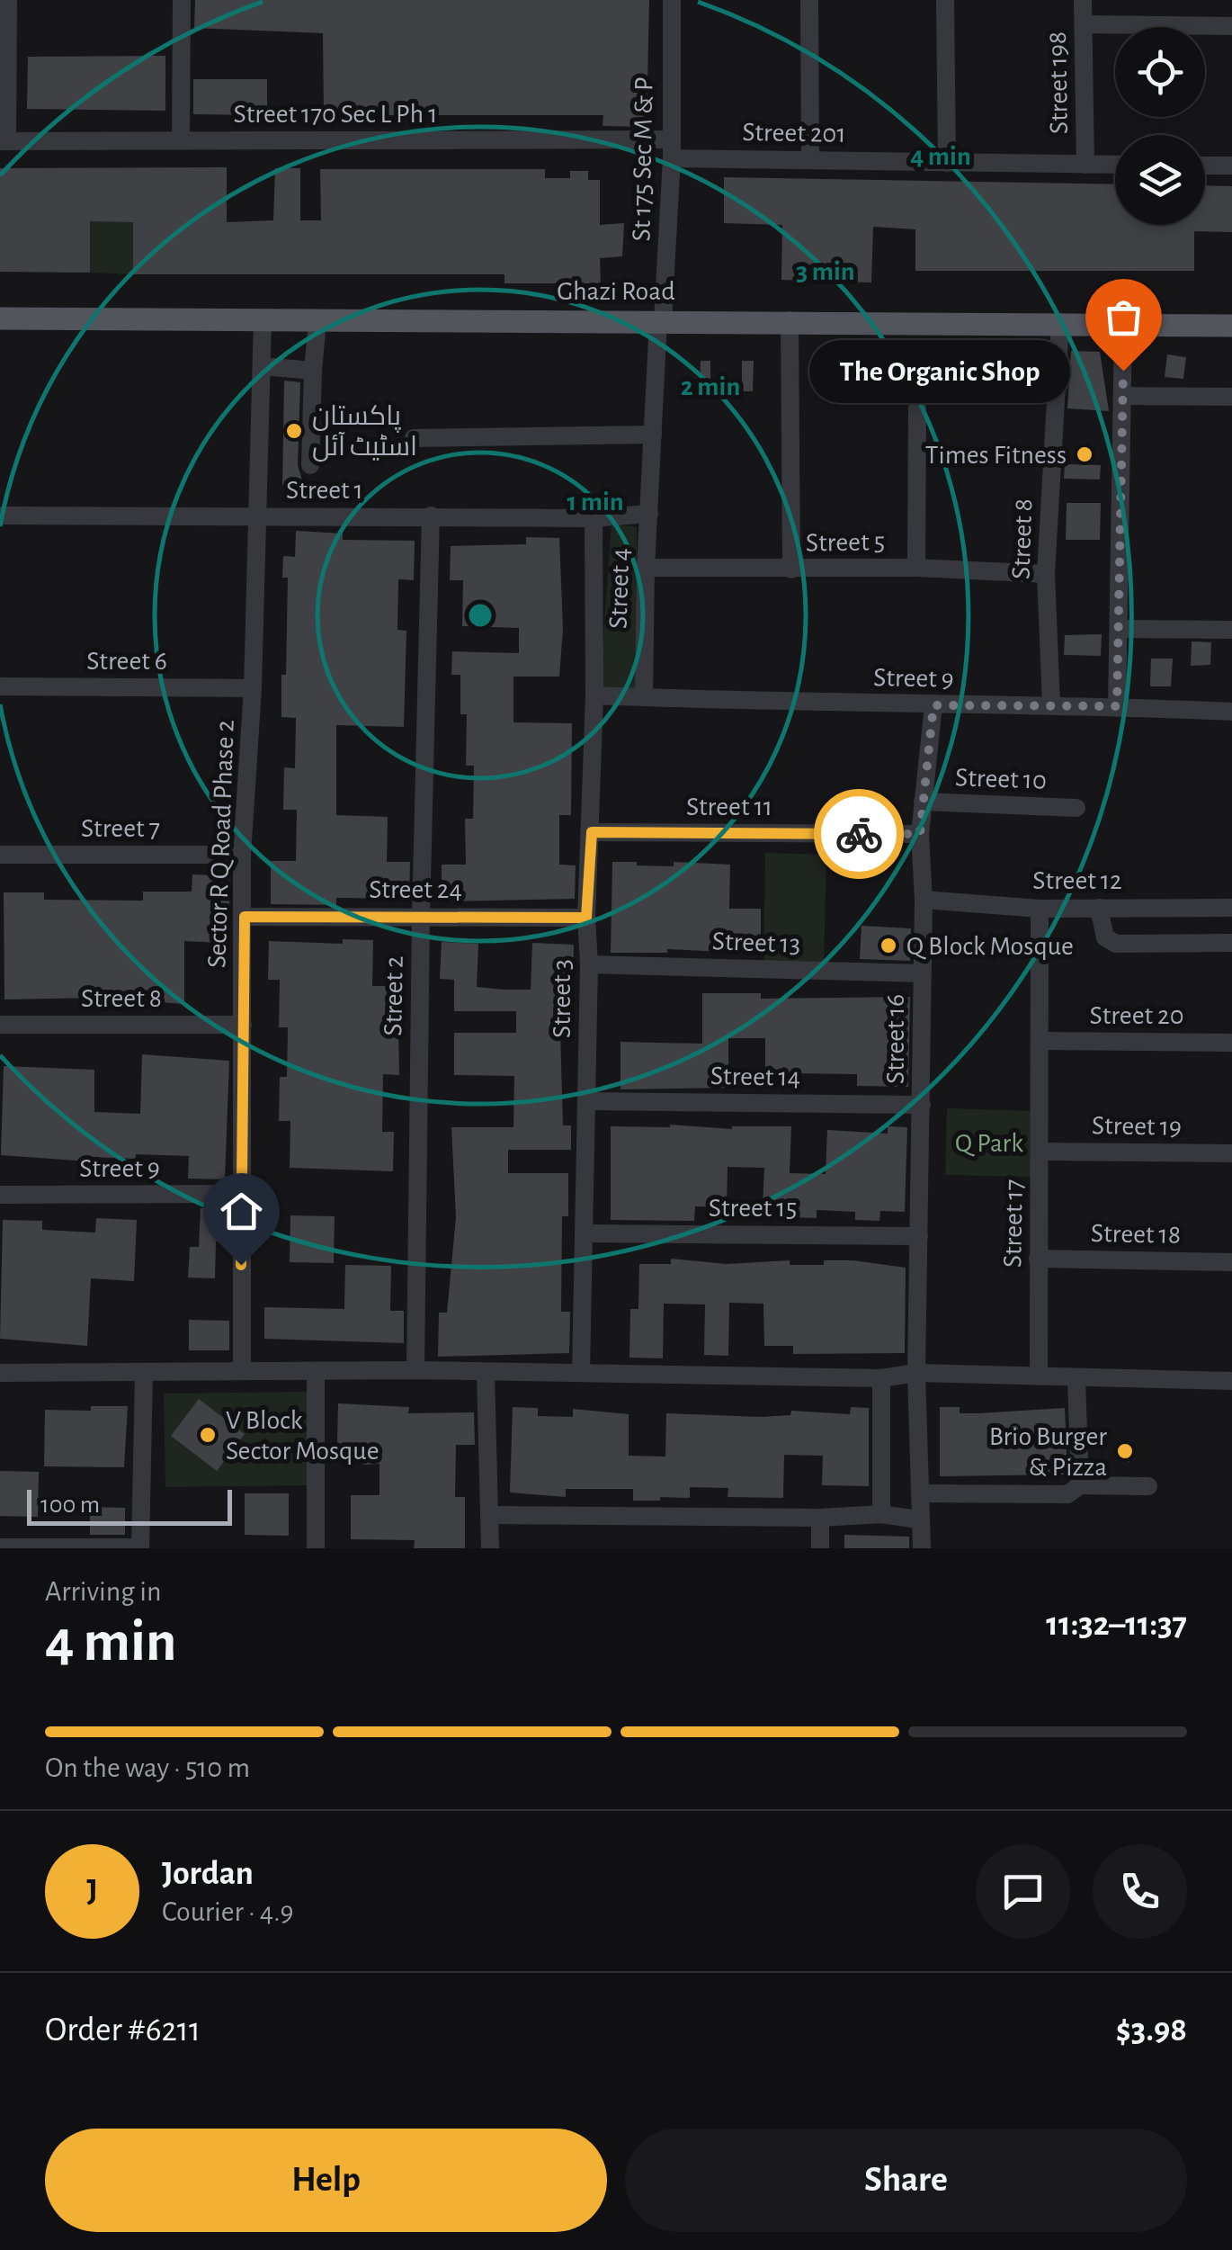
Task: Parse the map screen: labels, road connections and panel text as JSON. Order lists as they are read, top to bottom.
{
  "streets": {
    "main road": ["Ghazi Road"],
    "street": [
      "Street 198",
      "Street 170 Sec L Ph 1",
      "Street 201",
      "St 175 Sec M & P",
      "Street 1",
      "Street 8",
      "Street 5",
      "Street 4",
      "Street 6",
      "Street 9",
      "Street 10",
      "Street 11",
      "Street 7",
      "Sector R Q Road Phase 2",
      "Street 12",
      "Street 24",
      "Street 13",
      "Street 2",
      "Street 3",
      "Street 20",
      "Street 16",
      "Street 14",
      "Street 19",
      "Street 15",
      "Street 17",
      "Street 18"
    ]
  },
  "crossings": [
    ["Street 198", "Street 201"],
    ["Street 170 Sec L Ph 1", "Street 201"],
    ["Street 170 Sec L Ph 1", "St 175 Sec M & P"],
    ["Street 201", "St 175 Sec M & P"],
    ["St 175 Sec M & P", "Ghazi Road"],
    ["St 175 Sec M & P", "Street 4"],
    ["Ghazi Road", "Street 8"],
    ["Ghazi Road", "Street 4"],
    ["Ghazi Road", "Sector R Q Road Phase 2"],
    ["Street 1", "Street 4"],
    ["Street 1", "Sector R Q Road Phase 2"],
    ["Street 1", "Street 2"],
    ["Street 1", "Street 3"],
    ["Street 8", "Street 5"],
    ["Street 8", "Street 9"],
    ["Street 8", "Sector R Q Road Phase 2"],
    ["Street 5", "Street 4"],
    ["Street 4", "Street 9"],
    ["Street 6", "Sector R Q Road Phase 2"],
    ["Street 9", "Sector R Q Road Phase 2"],
    ["Street 9", "Street 3"],
    ["Street 9", "Street 16"],
    ["Street 10", "Street 16"],
    ["Street 11", "Street 3"],
    ["Street 11", "Street 16"],
    ["Street 7", "Sector R Q Road Phase 2"],
    ["Sector R Q Road Phase 2", "Street 24"],
    ["Street 12", "Street 16"],
    ["Street 12", "Street 17"],
    ["Street 24", "Street 2"],
    ["Street 24", "Street 3"],
    ["Street 13", "Street 3"],
    ["Street 13", "Street 16"],
    ["Street 3", "Street 14"],
    ["Street 3", "Street 15"],
    ["Street 20", "Street 17"],
    ["Street 16", "Street 14"],
    ["Street 16", "Street 15"],
    ["Street 19", "Street 17"],
    ["Street 17", "Street 18"]
  ],
  "parks": ["Q Park"],
  "places": [
    "The Organic Shop",
    "پاکستان اسٹیٹ آئل",
    "Times Fitness",
    "Q Block Mosque",
    "V Block Sector Mosque",
    "Brio Burger & Pizza"
  ],
  "scale_bar": "100 m",
  "page": {
    "bubble": "The Organic Shop",
    "scale": "100 m",
    "heading": ["4 min", "Arriving in", "11:32–11:37"],
    "panel": [
      "Jordan",
      "Courier · 4.9",
      "Order #6211",
      "$3.98"
    ],
    "bar": "On the way · 510 m",
    "round": "J",
    "buttons": ["Help", "Share"]
  },
  "rings": [
    "4 min",
    "3 min",
    "2 min",
    "1 min"
  ]
}
